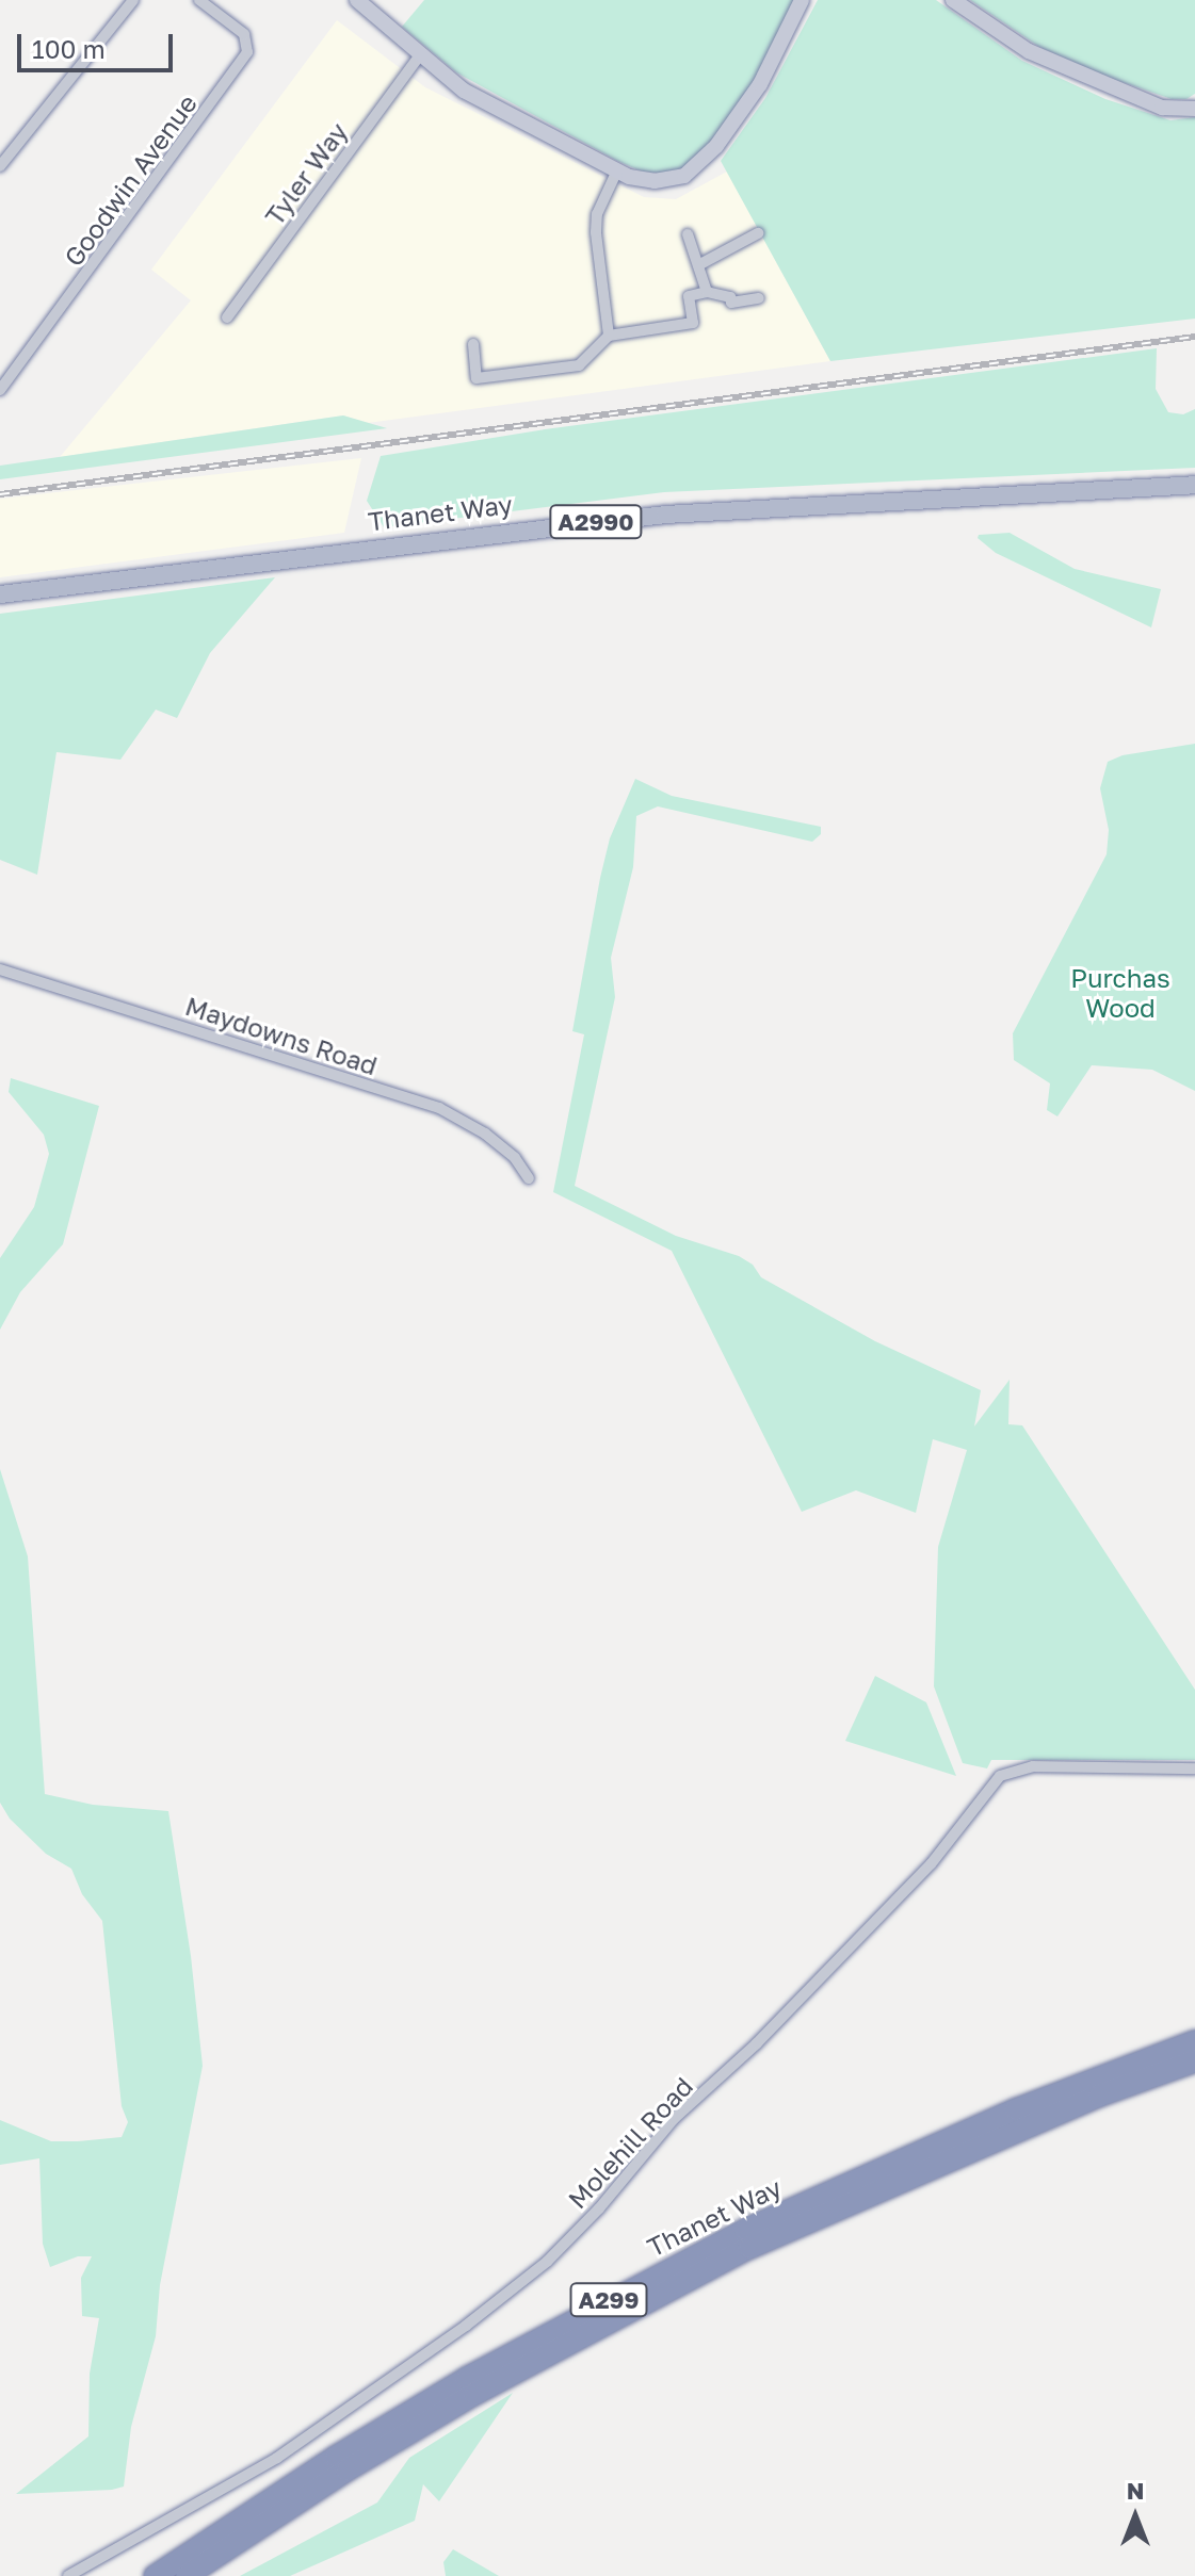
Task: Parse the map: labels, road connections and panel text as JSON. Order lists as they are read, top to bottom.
{
  "streets": {
    "highway": ["Thanet Way", "A299"],
    "main road": ["A2990"],
    "street": [
      "Tyler Way",
      "Goodwin Avenue",
      "Maydowns Road",
      "Molehill Road"
    ]
  },
  "parks": ["Purchas Wood"],
  "scale_bar": "100 m",
  "north": "top"
}
